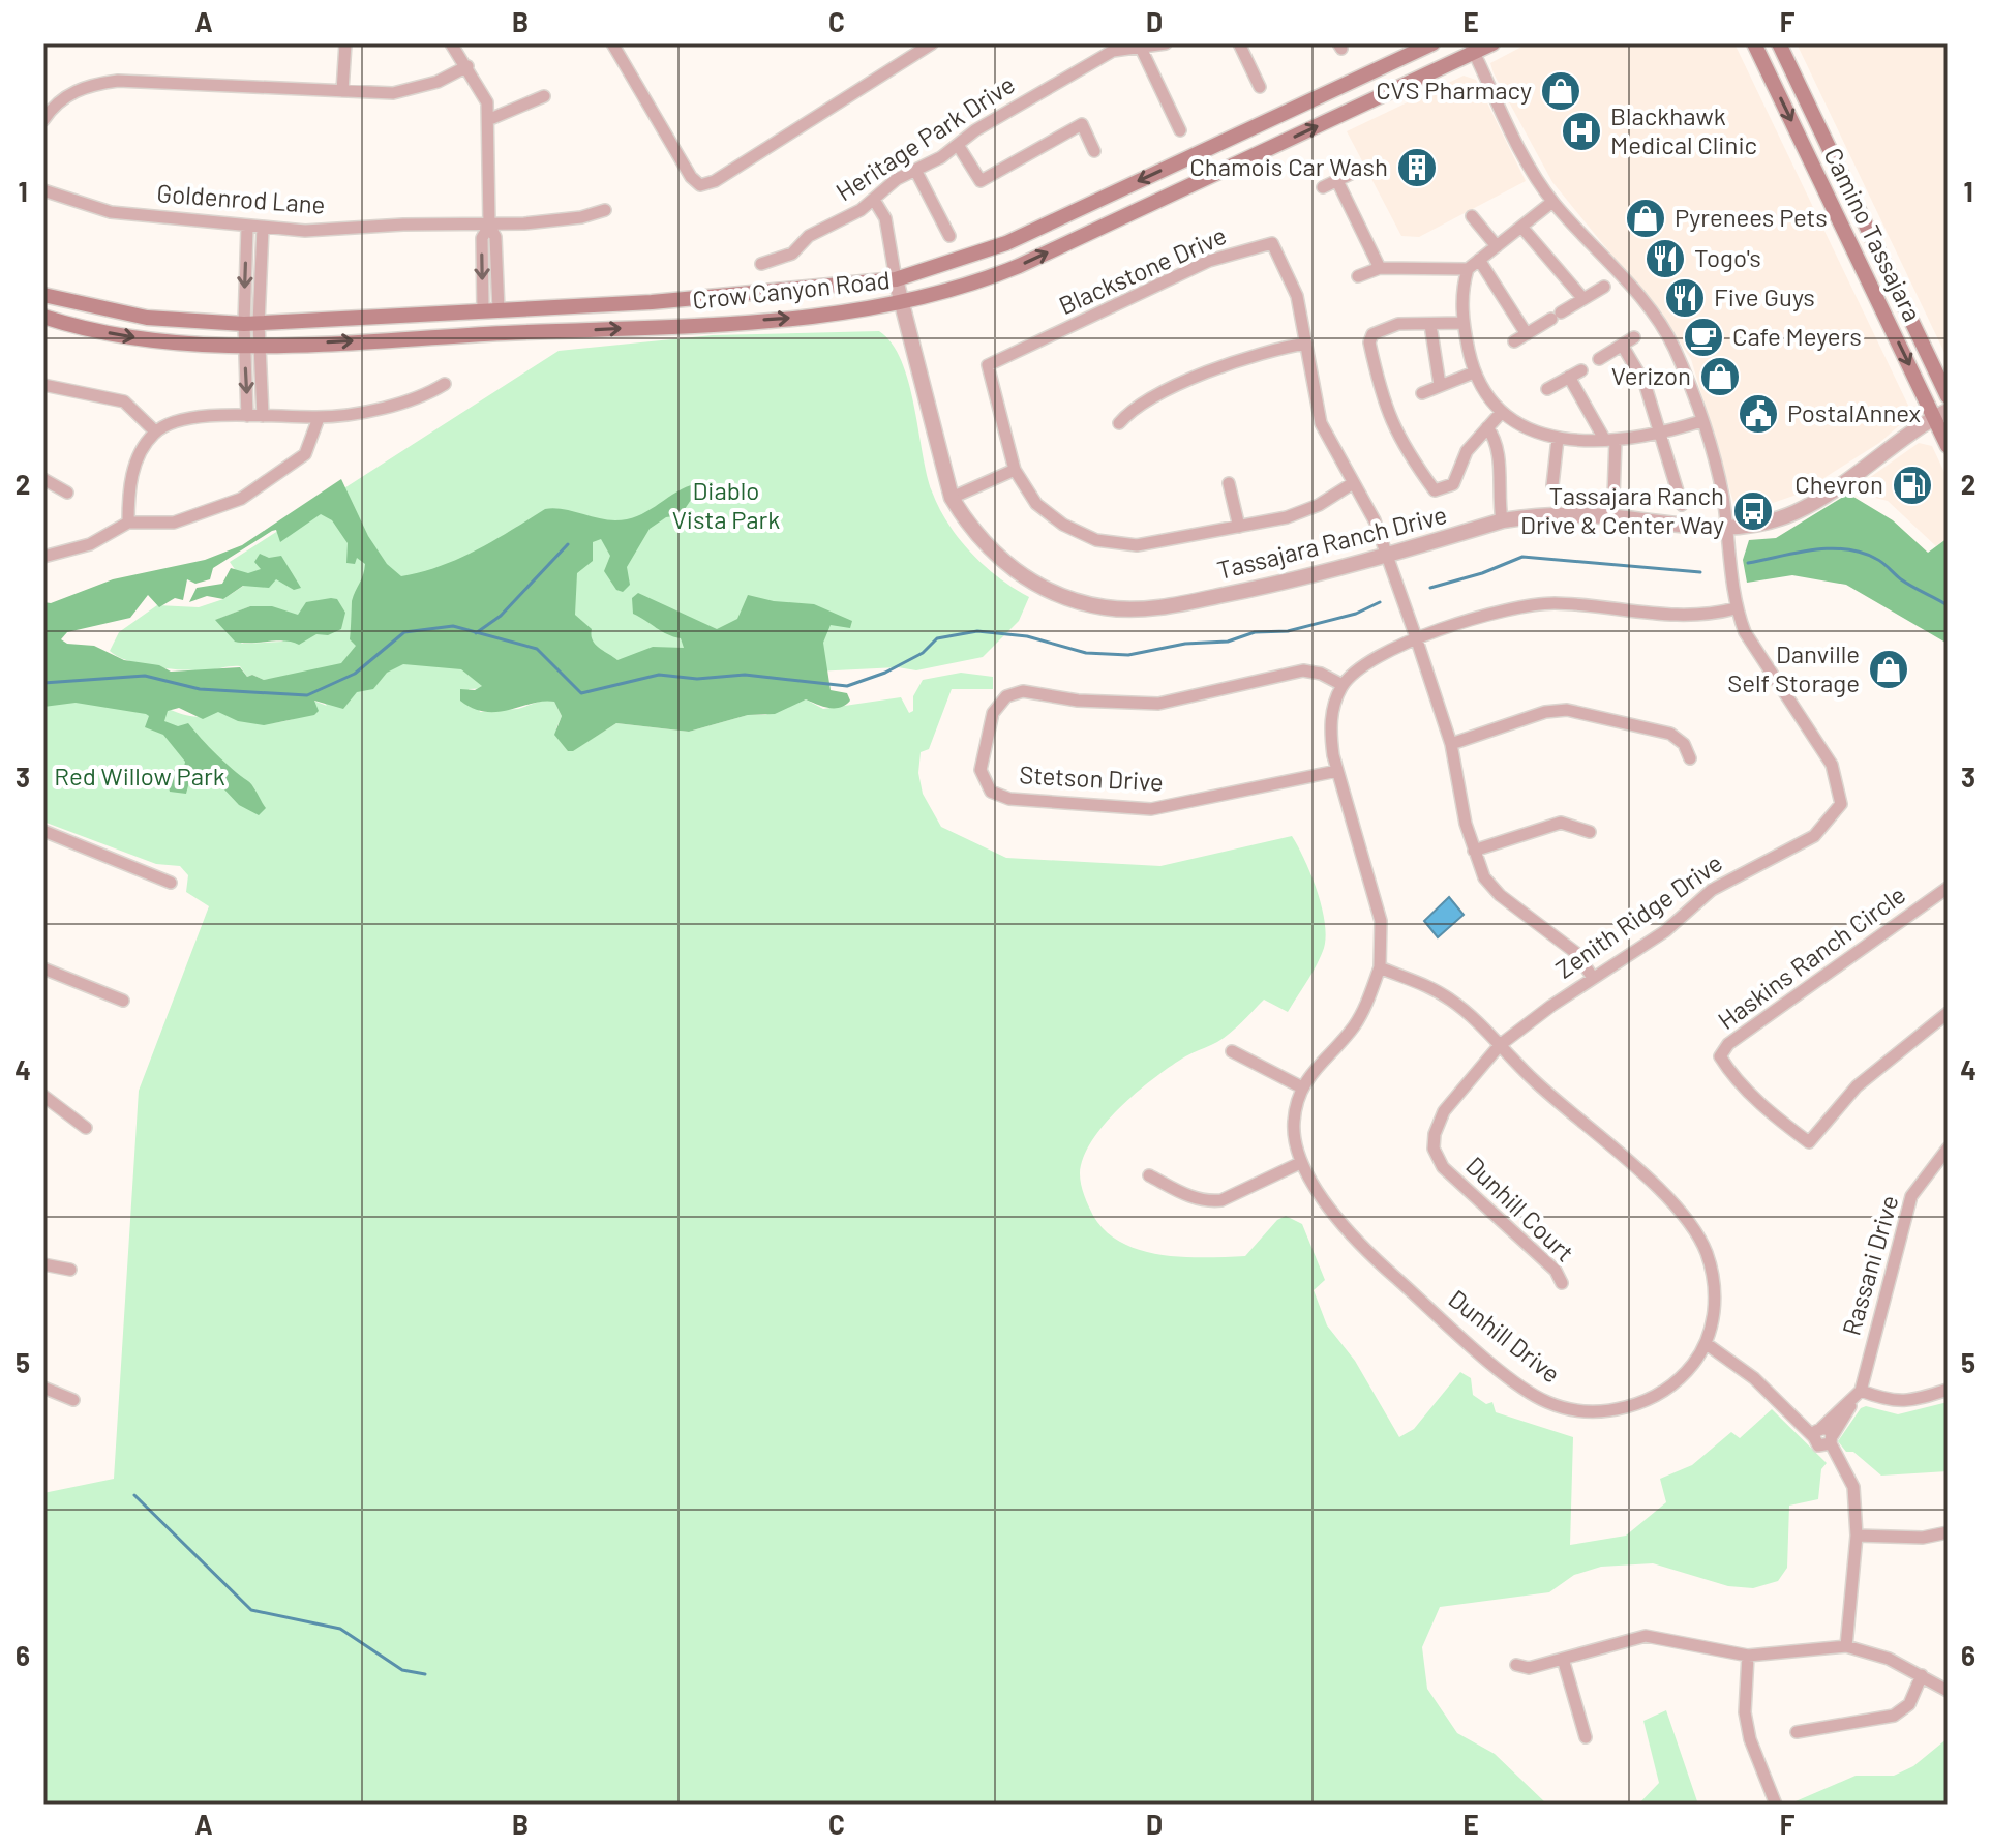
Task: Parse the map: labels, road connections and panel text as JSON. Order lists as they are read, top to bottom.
{
  "streets": {
    "main road": ["Camino Tassajara", "Crow Canyon Road"],
    "street": [
      "Heritage Park Drive",
      "Goldenrod Lane",
      "Blackstone Drive",
      "Tassajara Ranch Drive",
      "Stetson Drive",
      "Zenith Ridge Drive",
      "Haskins Ranch Circle",
      "Dunhill Court",
      "Rassani Drive",
      "Dunhill Drive"
    ]
  },
  "crossings": [
    ["Camino Tassajara", "Tassajara Ranch Drive"],
    ["Blackstone Drive", "Tassajara Ranch Drive"],
    ["Blackstone Drive", "Zenith Ridge Drive"],
    ["Crow Canyon Road", "Tassajara Ranch Drive"],
    ["Crow Canyon Road", "Zenith Ridge Drive"],
    ["Tassajara Ranch Drive", "Zenith Ridge Drive"],
    ["Zenith Ridge Drive", "Dunhill Court"],
    ["Zenith Ridge Drive", "Dunhill Drive"],
    ["Dunhill Court", "Dunhill Drive"]
  ],
  "parks": ["Diablo Vista Park", "Red Willow Park"],
  "places": {
    "shop": [
      "CVS Pharmacy",
      "Pyrenees Pets",
      "Verizon",
      "Danville Self Storage"
    ],
    "hospital": ["Blackhawk Medical Clinic"],
    "building": ["Chamois Car Wash"],
    "restaurant": ["Togo's", "Five Guys"],
    "cafe": ["Cafe Meyers"],
    "public building": ["PostalAnnex"],
    "fuel station": ["Chevron"],
    "bus stop": ["Tassajara Ranch Drive & Center Way"]
  },
  "grid": {
    "columns": [
      "A",
      "B",
      "C",
      "D",
      "E",
      "F"
    ],
    "rows": [
      "1",
      "2",
      "3",
      "4",
      "5",
      "6"
    ]
  }
}
